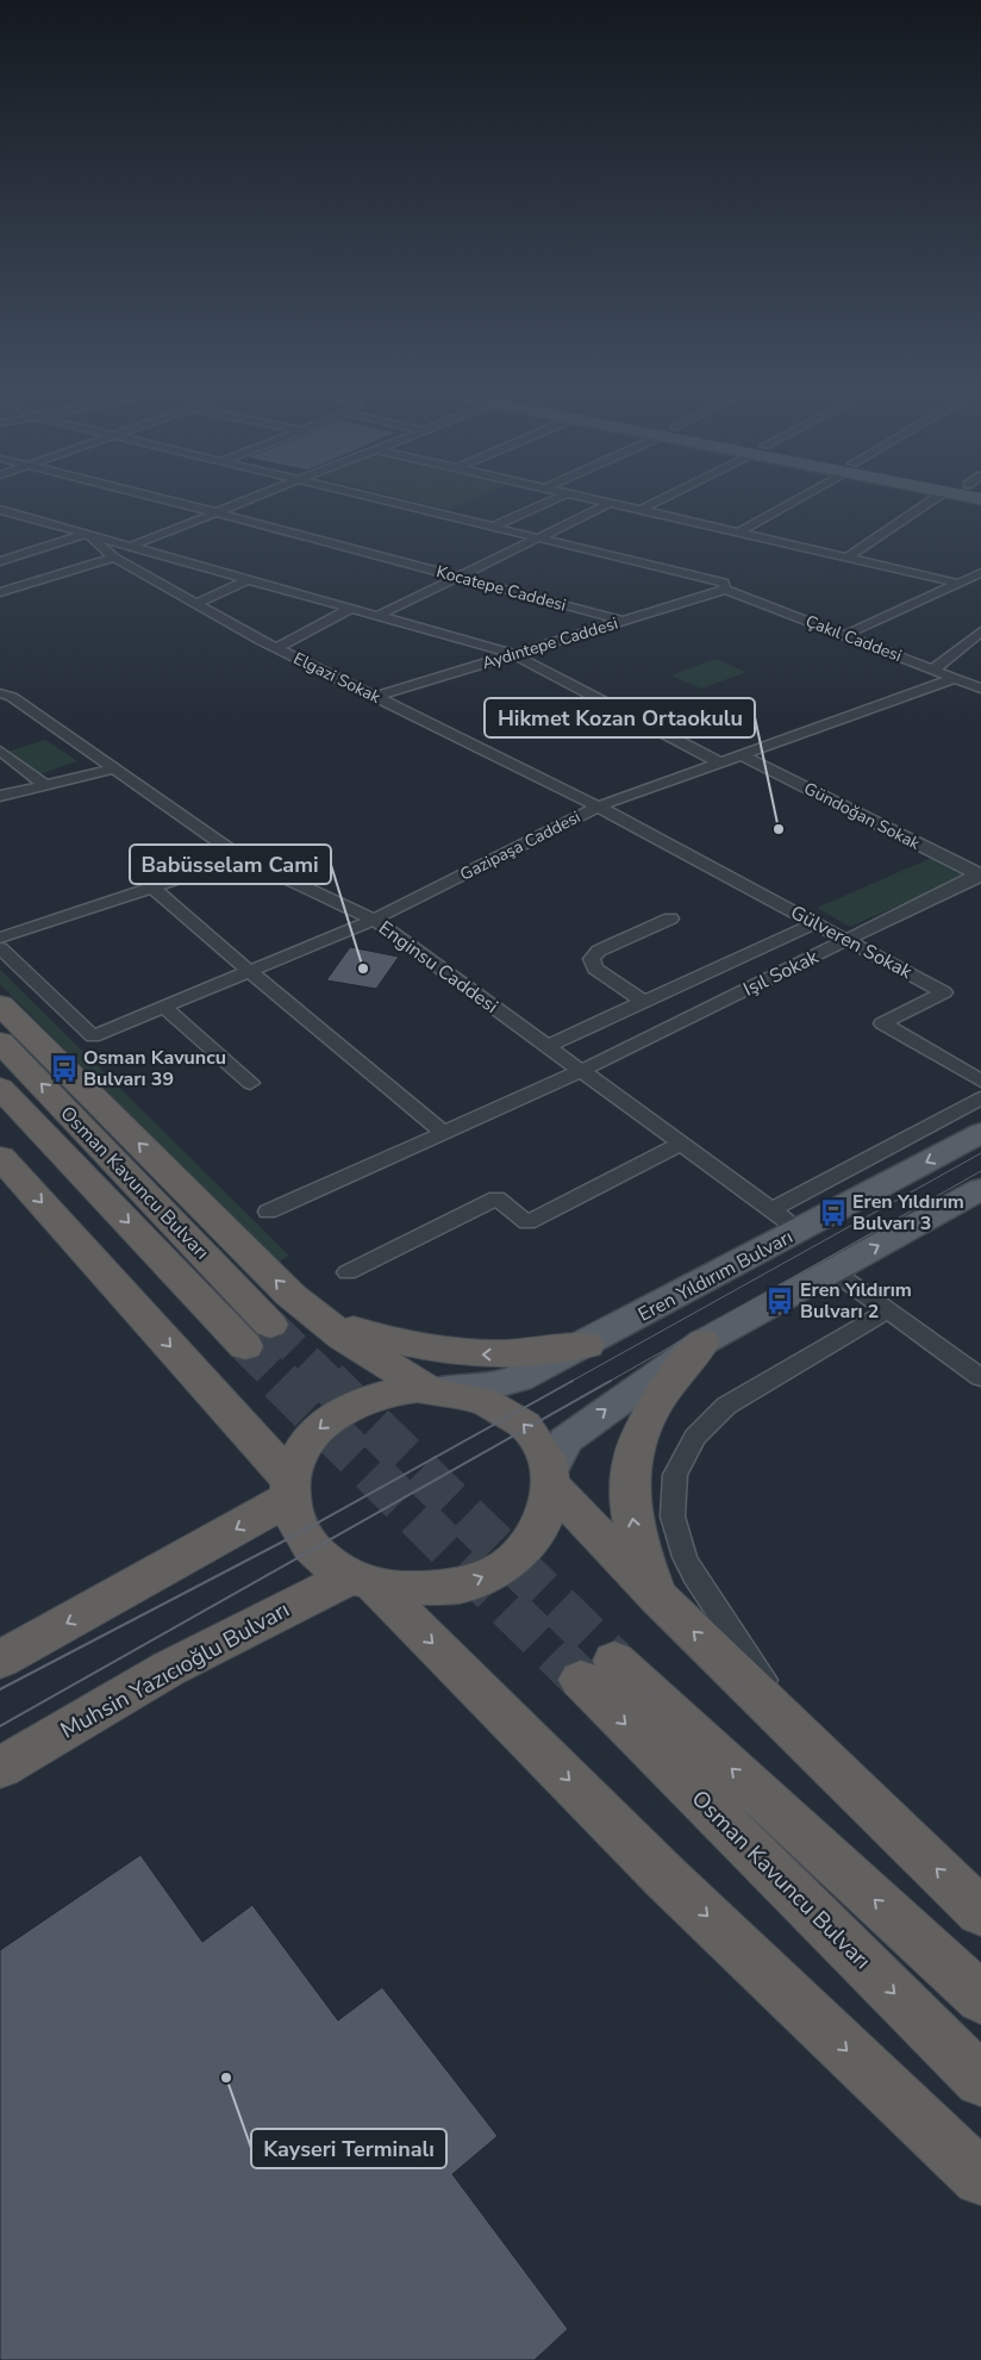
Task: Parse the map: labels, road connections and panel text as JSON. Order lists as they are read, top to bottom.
{
  "streets": {
    "highway": ["Osman Kavuncu Bulvarı", "Muhsin Yazıcıoğlu Bulvarı"],
    "main road": ["Eren Yıldırım Bulvarı"],
    "street": [
      "Kocatepe Caddesi",
      "Çakıl Caddesi",
      "Aydıntepe Caddesi",
      "Elgazi Sokak",
      "Gündoğan Sokak",
      "Gazipaşa Caddesi",
      "Gülveren Sokak",
      "Enginsu Caddesi",
      "Işıl Sokak"
    ]
  },
  "crossings": [
    ["Kocatepe Caddesi", "Aydıntepe Caddesi"],
    ["Çakıl Caddesi", "Aydıntepe Caddesi"],
    ["Çakıl Caddesi", "Gazipaşa Caddesi"],
    ["Aydıntepe Caddesi", "Elgazi Sokak"],
    ["Elgazi Sokak", "Gazipaşa Caddesi"],
    ["Elgazi Sokak", "Gülveren Sokak"],
    ["Gündoğan Sokak", "Gazipaşa Caddesi"],
    ["Gündoğan Sokak", "Işıl Sokak"],
    ["Gazipaşa Caddesi", "Gülveren Sokak"],
    ["Gazipaşa Caddesi", "Enginsu Caddesi"],
    ["Gülveren Sokak", "Işıl Sokak"],
    ["Enginsu Caddesi", "Işıl Sokak"],
    ["Enginsu Caddesi", "Eren Yıldırım Bulvarı"]
  ],
  "places": {
    "other": ["Hikmet Kozan Ortaokulu", "Babüsselam Cami", "Kayseri Terminalı"],
    "bus stop": ["Osman Kavuncu Bulvarı 39", "Eren Yıldırım Bulvarı 3", "Eren Yıldırım Bulvarı 2"]
  }
}
